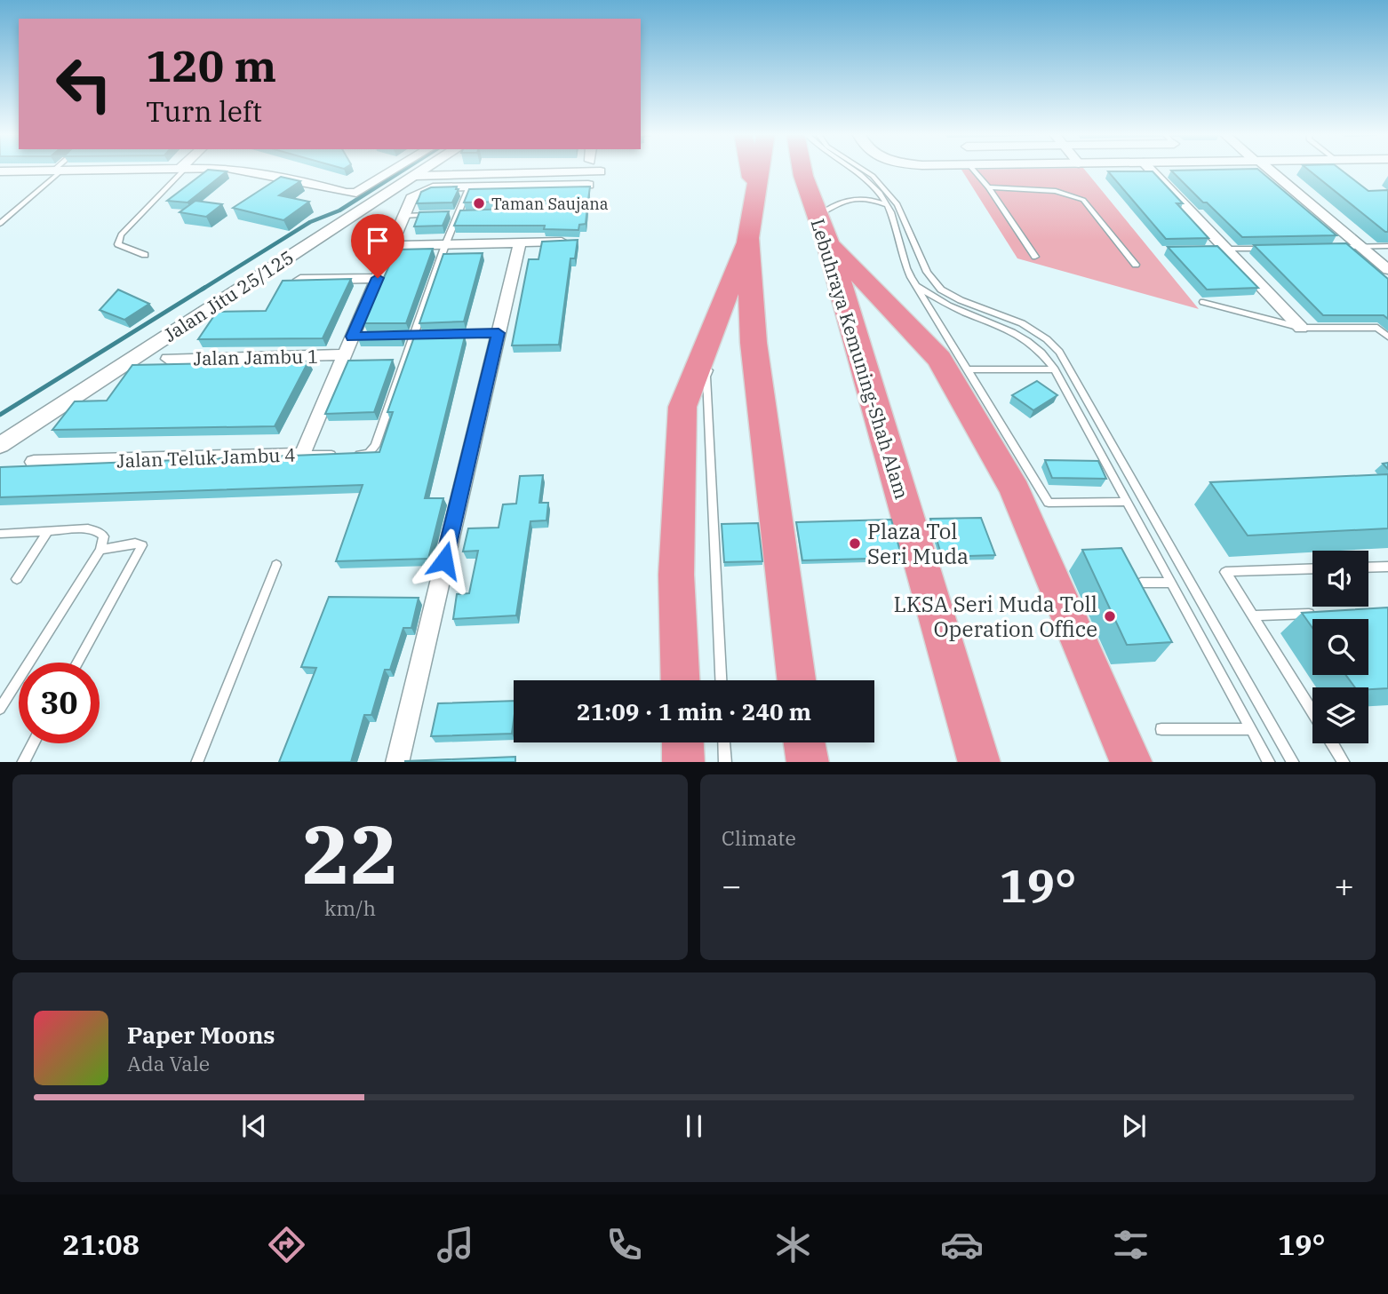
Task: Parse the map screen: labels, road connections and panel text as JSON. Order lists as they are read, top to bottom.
{
  "streets": {
    "highway": ["Lebuhraya Kemuning-Shah Alam"],
    "street": ["Jalan Jitu 25/125", "Jalan Jambu 1", "Jalan Teluk Jambu 4"]
  },
  "places": ["Taman Saujana", "Plaza Tol Seri Muda", "LKSA Seri Muda Toll Operation Office"],
  "page": {
    "turn": ["120 m", "Turn left"],
    "limit": "30",
    "trip": "21:09 · 1 min · 240 m",
    "tile": [
      ["22", "km/h"],
      "Climate"
    ],
    "heat": ["−", "19°", "+"],
    "song": ["Paper Moons", "Ada Vale"],
    "tabs": ["21:08", "19°"]
  }
}
